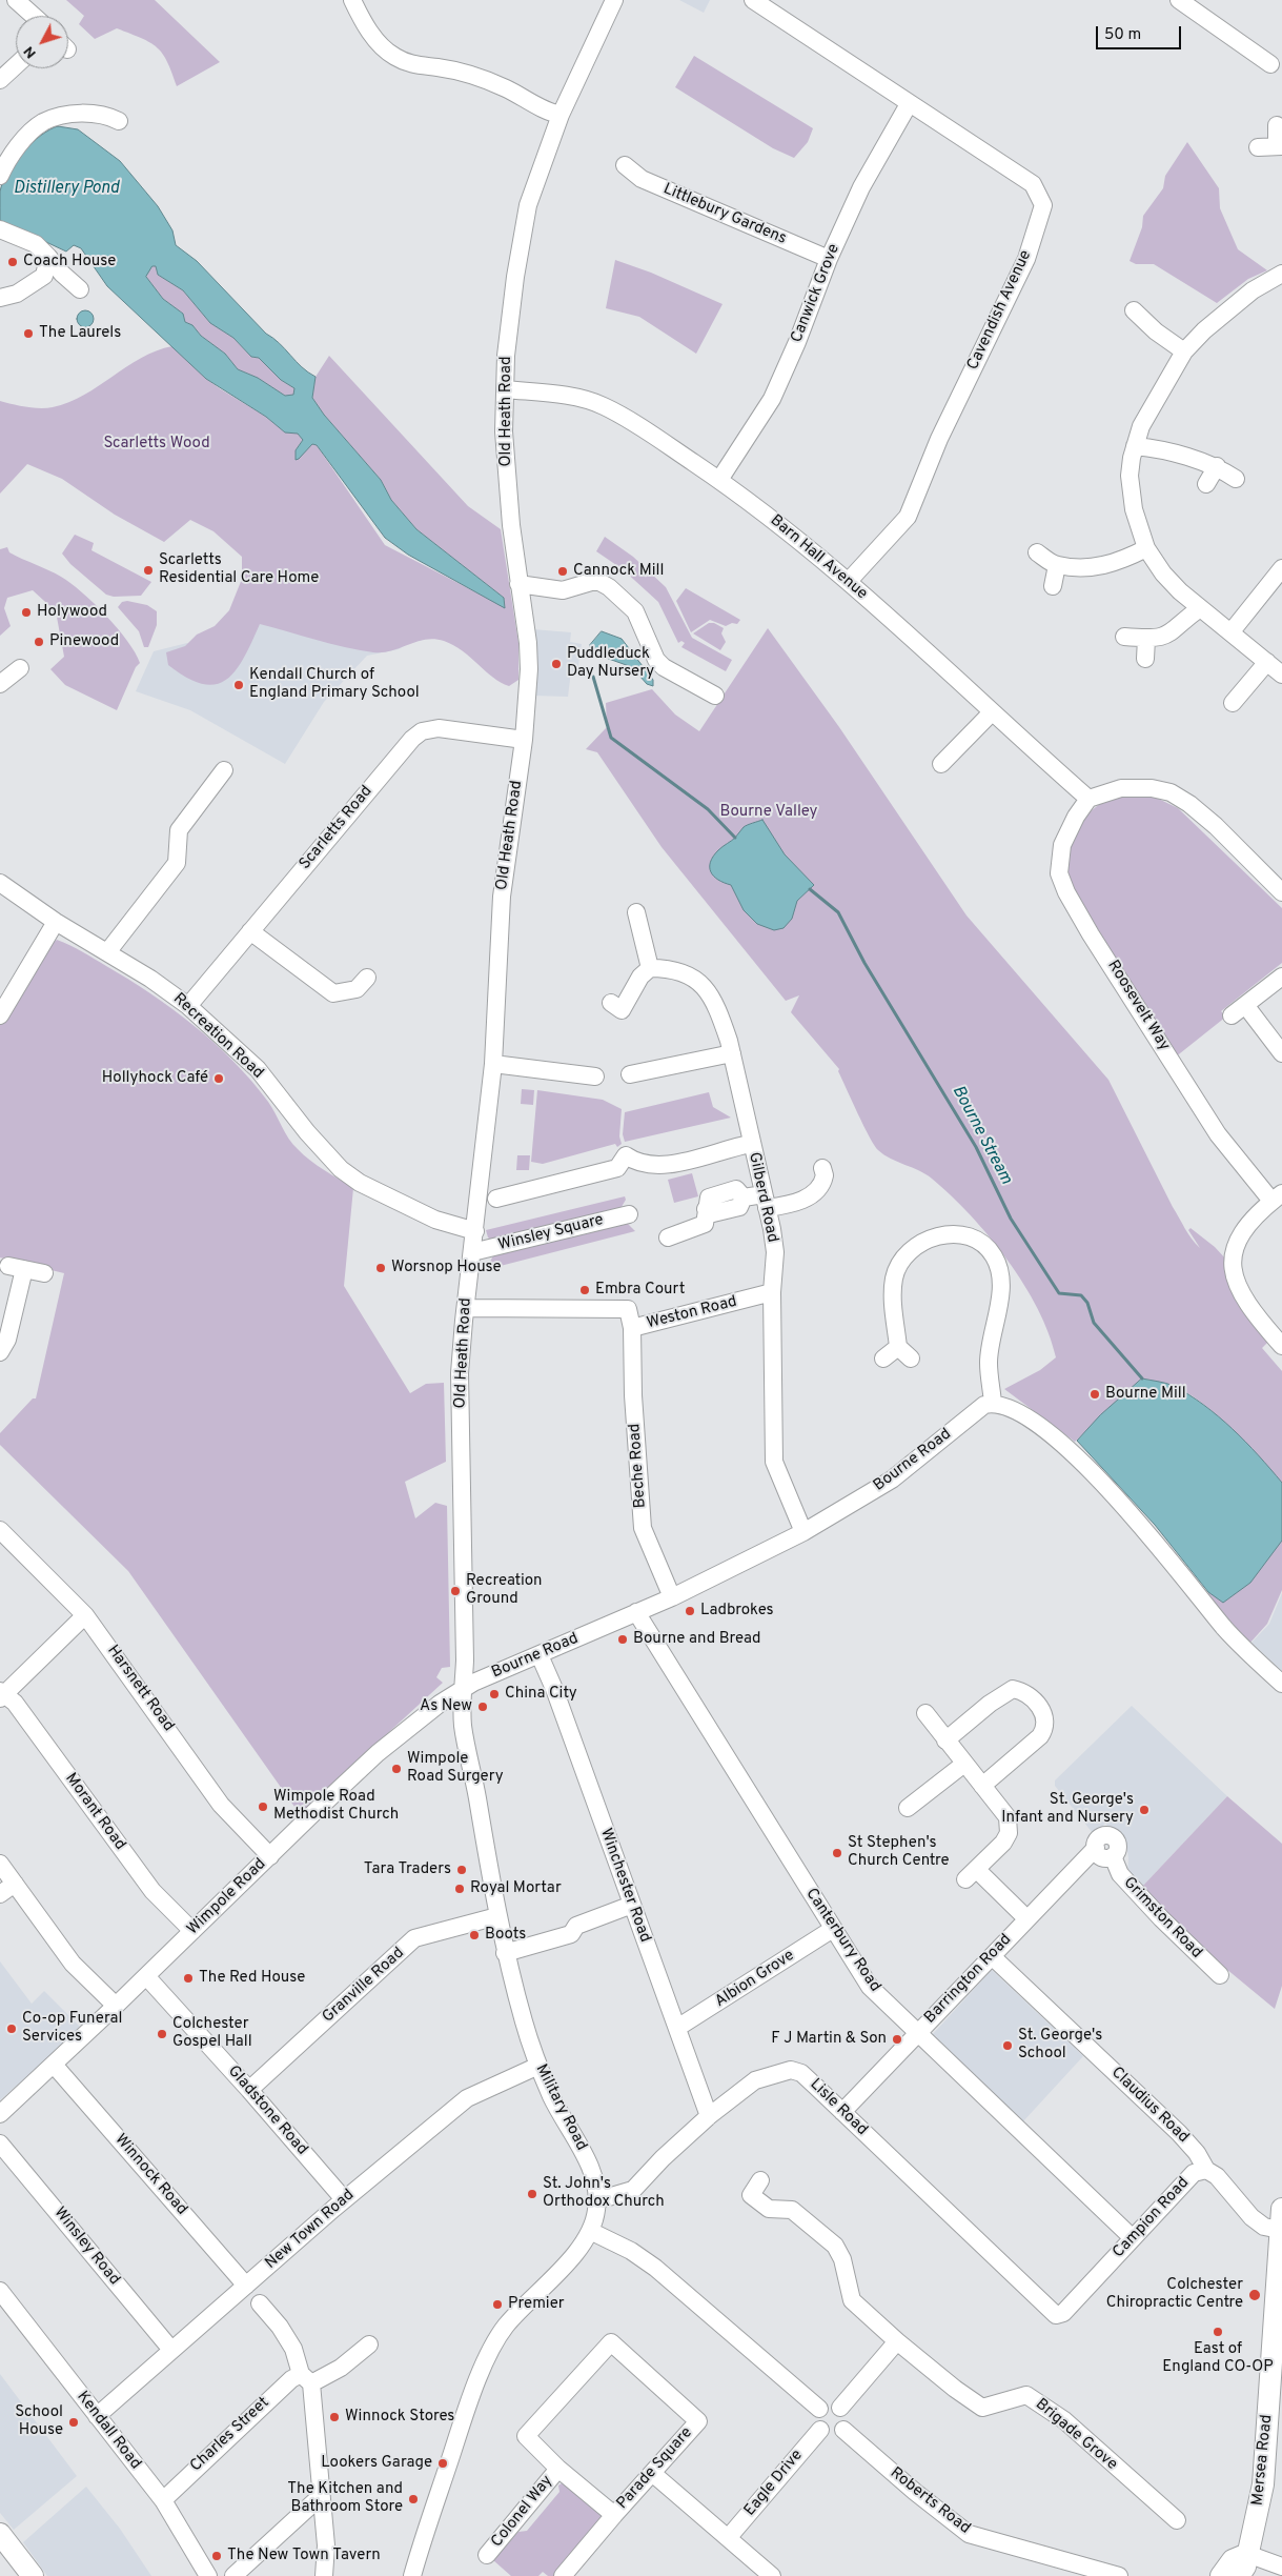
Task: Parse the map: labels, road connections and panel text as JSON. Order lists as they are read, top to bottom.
{
  "streets": {
    "main road": ["Mersea Road"],
    "street": [
      "Littlebury Gardens",
      "Canwick Grove",
      "Cavendish Avenue",
      "Old Heath Road",
      "Barn Hall Avenue",
      "Scarletts Road",
      "Roosevelt Way",
      "Recreation Road",
      "Gilberd Road",
      "Winsley Square",
      "Weston Road",
      "Bourne Road",
      "Beche Road",
      "Harsnett Road",
      "Morant Road",
      "Winchester Road",
      "Wimpole Road",
      "Grimston Road",
      "Canterbury Road",
      "Albion Grove",
      "Barrington Road",
      "Granville Road",
      "Claudius Road",
      "Military Road",
      "Lisle Road",
      "Gladstone Road",
      "Winnock Road",
      "Campion Road",
      "New Town Road",
      "Winsley Road",
      "Kendall Road",
      "Charles Street",
      "Brigade Grove",
      "Parade Square",
      "Eagle Drive",
      "Roberts Road",
      "Colonel Way"
    ]
  },
  "crossings": [
    ["Littlebury Gardens", "Canwick Grove"],
    ["Canwick Grove", "Cavendish Avenue"],
    ["Canwick Grove", "Barn Hall Avenue"],
    ["Cavendish Avenue", "Barn Hall Avenue"],
    ["Old Heath Road", "Barn Hall Avenue"],
    ["Old Heath Road", "Scarletts Road"],
    ["Old Heath Road", "Recreation Road"],
    ["Old Heath Road", "Winsley Square"],
    ["Old Heath Road", "Weston Road"],
    ["Old Heath Road", "Bourne Road"],
    ["Old Heath Road", "Wimpole Road"],
    ["Old Heath Road", "Military Road"],
    ["Barn Hall Avenue", "Roosevelt Way"],
    ["Scarletts Road", "Recreation Road"],
    ["Gilberd Road", "Weston Road"],
    ["Gilberd Road", "Bourne Road"],
    ["Weston Road", "Beche Road"],
    ["Bourne Road", "Beche Road"],
    ["Bourne Road", "Winchester Road"],
    ["Bourne Road", "Wimpole Road"],
    ["Bourne Road", "Canterbury Road"],
    ["Bourne Road", "Military Road"],
    ["Harsnett Road", "Wimpole Road"],
    ["Morant Road", "Wimpole Road"],
    ["Winchester Road", "Albion Grove"],
    ["Winchester Road", "Lisle Road"],
    ["Wimpole Road", "Military Road"],
    ["Wimpole Road", "Gladstone Road"],
    ["Wimpole Road", "Winnock Road"],
    ["Grimston Road", "Barrington Road"],
    ["Canterbury Road", "Albion Grove"],
    ["Canterbury Road", "Barrington Road"],
    ["Canterbury Road", "Campion Road"],
    ["Barrington Road", "Claudius Road"],
    ["Barrington Road", "Lisle Road"],
    ["Granville Road", "Military Road"],
    ["Granville Road", "Gladstone Road"],
    ["Claudius Road", "Campion Road"],
    ["Claudius Road", "Mersea Road"],
    ["Military Road", "Lisle Road"],
    ["Military Road", "New Town Road"],
    ["Lisle Road", "Campion Road"],
    ["Gladstone Road", "New Town Road"],
    ["Winnock Road", "New Town Road"],
    ["New Town Road", "Winsley Road"],
    ["New Town Road", "Kendall Road"],
    ["Kendall Road", "Charles Street"],
    ["Parade Square", "Colonel Way"],
    ["Eagle Drive", "Roberts Road"]
  ],
  "water": ["Distillery Pond", "Bourne Stream"],
  "parks": ["Scarletts Wood", "Bourne Valley"],
  "places": [
    "Coach House",
    "The Laurels",
    "Scarletts Residential Care Home",
    "Cannock Mill",
    "Holywood",
    "Pinewood",
    "Puddleduck Day Nursery",
    "Kendall Church of England Primary School",
    "Hollyhock Café",
    "Worsnop House",
    "Embra Court",
    "Bourne Mill",
    "Recreation Ground",
    "Ladbrokes",
    "Bourne and Bread",
    "China City",
    "As New",
    "Wimpole Road Surgery",
    "Wimpole Road Methodist Church",
    "St. George's Infant and Nursery",
    "St Stephen's Church Centre",
    "Tara Traders",
    "Royal Mortar",
    "Boots",
    "The Red House",
    "Co-op Funeral Services",
    "Colchester Gospel Hall",
    "F J Martin & Son",
    "St. George's School",
    "St. John's Orthodox Church",
    "Colchester Chiropractic Centre",
    "Premier",
    "East of England CO-OP",
    "Winnock Stores",
    "School House",
    "Lookers Garage",
    "The Kitchen and Bathroom Store",
    "The New Town Tavern"
  ],
  "scale_bar": "50 m",
  "north": "bottom left"
}
